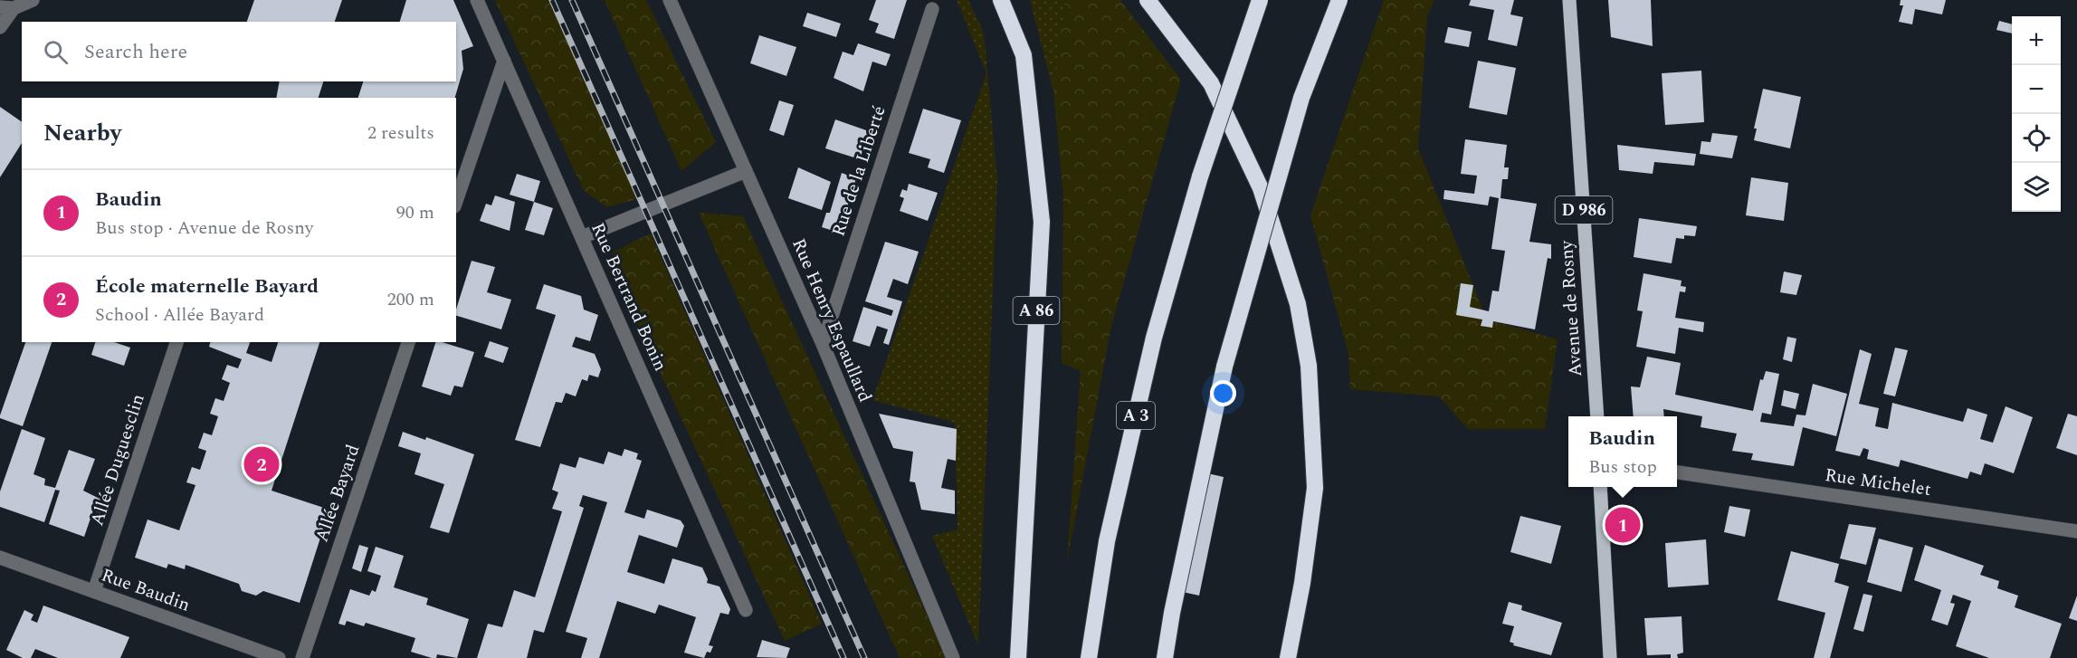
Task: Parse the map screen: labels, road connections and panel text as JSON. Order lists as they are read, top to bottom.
{
  "streets": {
    "highway": ["A 86", "A 3"],
    "main road": ["D 986", "Avenue de Rosny"],
    "street": [
      "Rue de la Liberté",
      "Rue Bertrand Bonin",
      "Rue Henry Espaullard",
      "Allée Duguesclin",
      "Rue Michelet",
      "Allée Bayard",
      "Rue Baudin"
    ]
  },
  "crossings": [
    ["Rue de la Liberté", "Rue Henry Espaullard"],
    ["Allée Duguesclin", "Rue Baudin"]
  ],
  "page": {
    "map_buttons": ["+", "−"],
    "search": "Search here",
    "heading": ["Nearby", "2 results"],
    "list": [
      {
        "mark": "1",
        "name": "Baudin",
        "note": "Bus stop · Avenue de Rosny",
        "value": "90 m"
      },
      {
        "mark": "2",
        "name": "École maternelle Bayard",
        "note": "School · Allée Bayard",
        "value": "200 m"
      }
    ],
    "popup": ["Baudin", "Bus stop"],
    "pins": ["2", "1"]
  }
}
